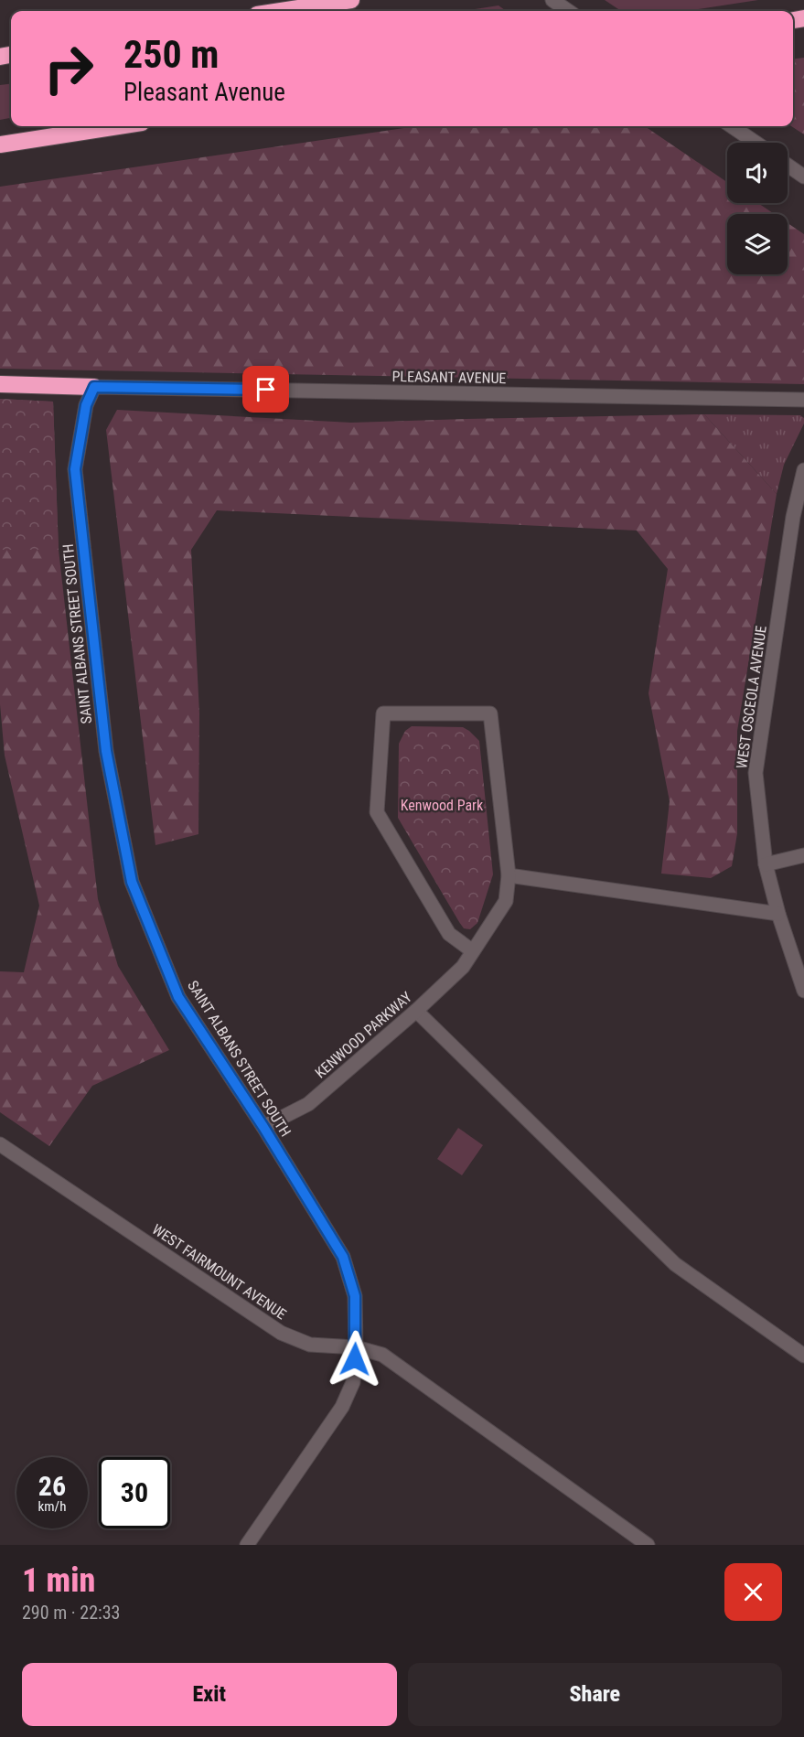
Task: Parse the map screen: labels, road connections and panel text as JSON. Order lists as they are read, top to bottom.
{
  "streets": {
    "street": [
      "PLEASANT AVENUE",
      "SAINT ALBANS STREET SOUTH",
      "WEST OSCEOLA AVENUE",
      "KENWOOD PARKWAY",
      "WEST FAIRMOUNT AVENUE"
    ]
  },
  "crossings": [
    ["PLEASANT AVENUE", "SAINT ALBANS STREET SOUTH"],
    ["SAINT ALBANS STREET SOUTH", "KENWOOD PARKWAY"],
    ["SAINT ALBANS STREET SOUTH", "WEST FAIRMOUNT AVENUE"]
  ],
  "parks": ["Kenwood Park"],
  "page": {
    "turn": ["250 m", "Pleasant Avenue"],
    "speed": "26 km/h",
    "limit": "30",
    "heading": ["1 min", "290 m · 22:33"],
    "buttons": ["Exit", "Share"]
  }
}
